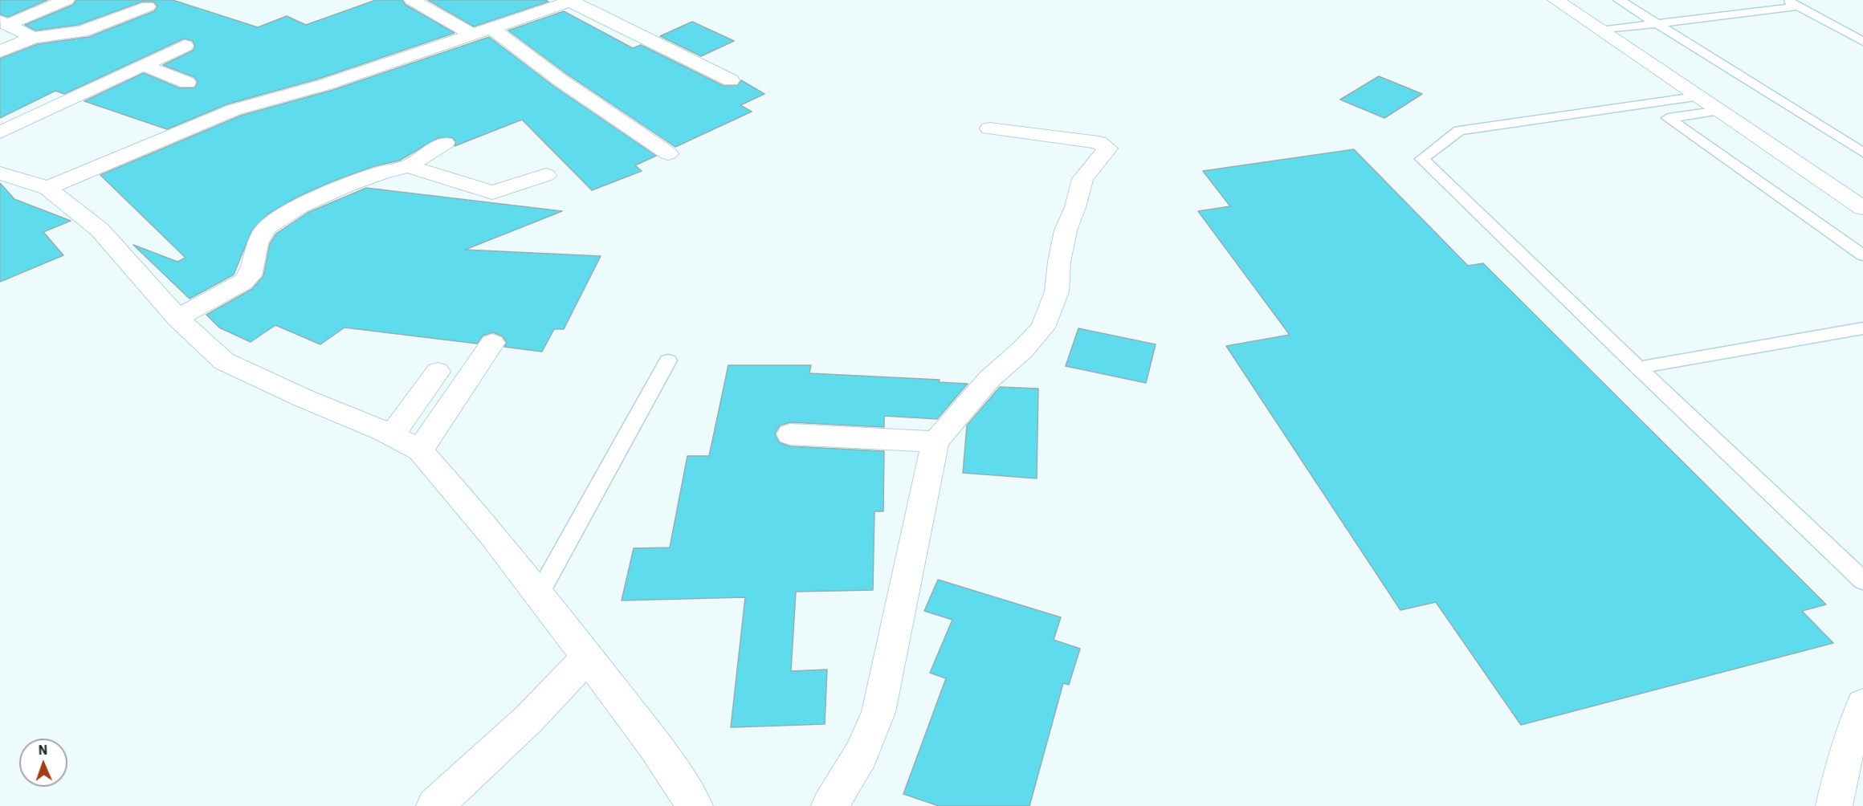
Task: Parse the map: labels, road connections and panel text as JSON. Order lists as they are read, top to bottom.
{
  "north": "top"
}
